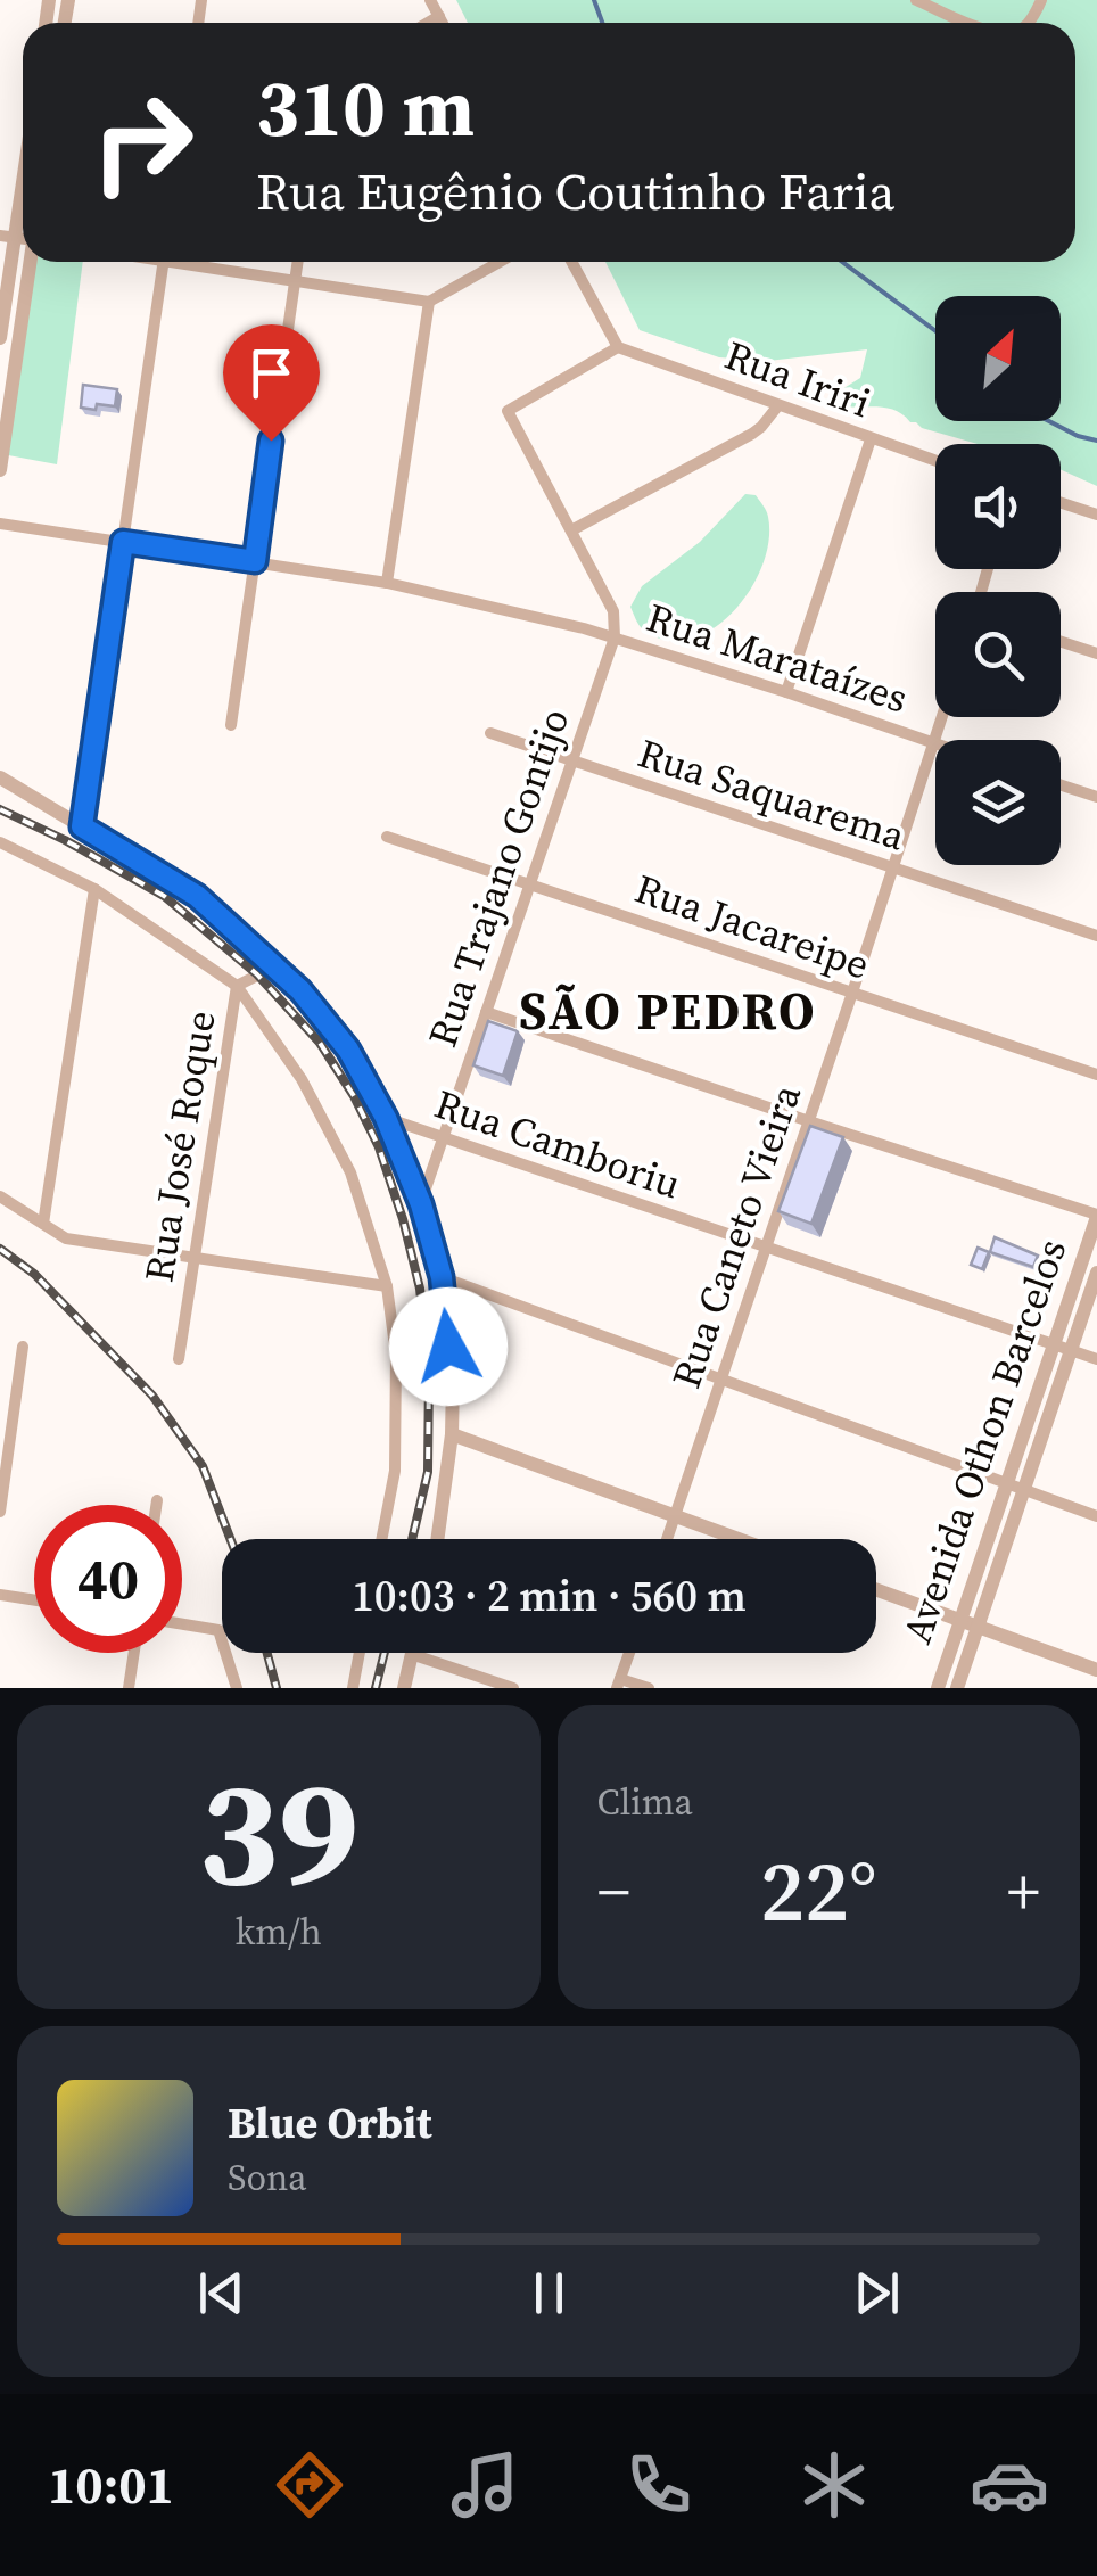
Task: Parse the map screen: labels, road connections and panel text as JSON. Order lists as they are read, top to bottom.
{
  "streets": {
    "street": [
      "Rua Iriri",
      "Rua Marataízes",
      "Rua Saquarema",
      "Rua Trajano Gontijo",
      "Rua Jacareipe",
      "Rua Camboriu",
      "Rua José Roque",
      "Rua Caneto Vieira",
      "Avenida Othon Barcelos"
    ]
  },
  "crossings": [
    ["Rua Marataízes", "Rua Trajano Gontijo"],
    ["Rua Marataízes", "Rua Caneto Vieira"],
    ["Rua Saquarema", "Rua Trajano Gontijo"],
    ["Rua Saquarema", "Rua Caneto Vieira"],
    ["Rua Trajano Gontijo", "Rua Jacareipe"],
    ["Rua Trajano Gontijo", "Rua Camboriu"],
    ["Rua Jacareipe", "Rua Caneto Vieira"],
    ["Rua Camboriu", "Rua Caneto Vieira"],
    ["Rua Camboriu", "Avenida Othon Barcelos"]
  ],
  "districts": ["SÃO PEDRO"],
  "north": "top right",
  "page": {
    "turn": ["310 m", "Rua Eugênio Coutinho Faria"],
    "limit": "40",
    "trip": "10:03 · 2 min · 560 m",
    "tile": [
      ["39", "km/h"],
      "Clima"
    ],
    "heat": ["−", "22°", "+"],
    "song": ["Blue Orbit", "Sona"],
    "tabs": "10:01"
  }
}
